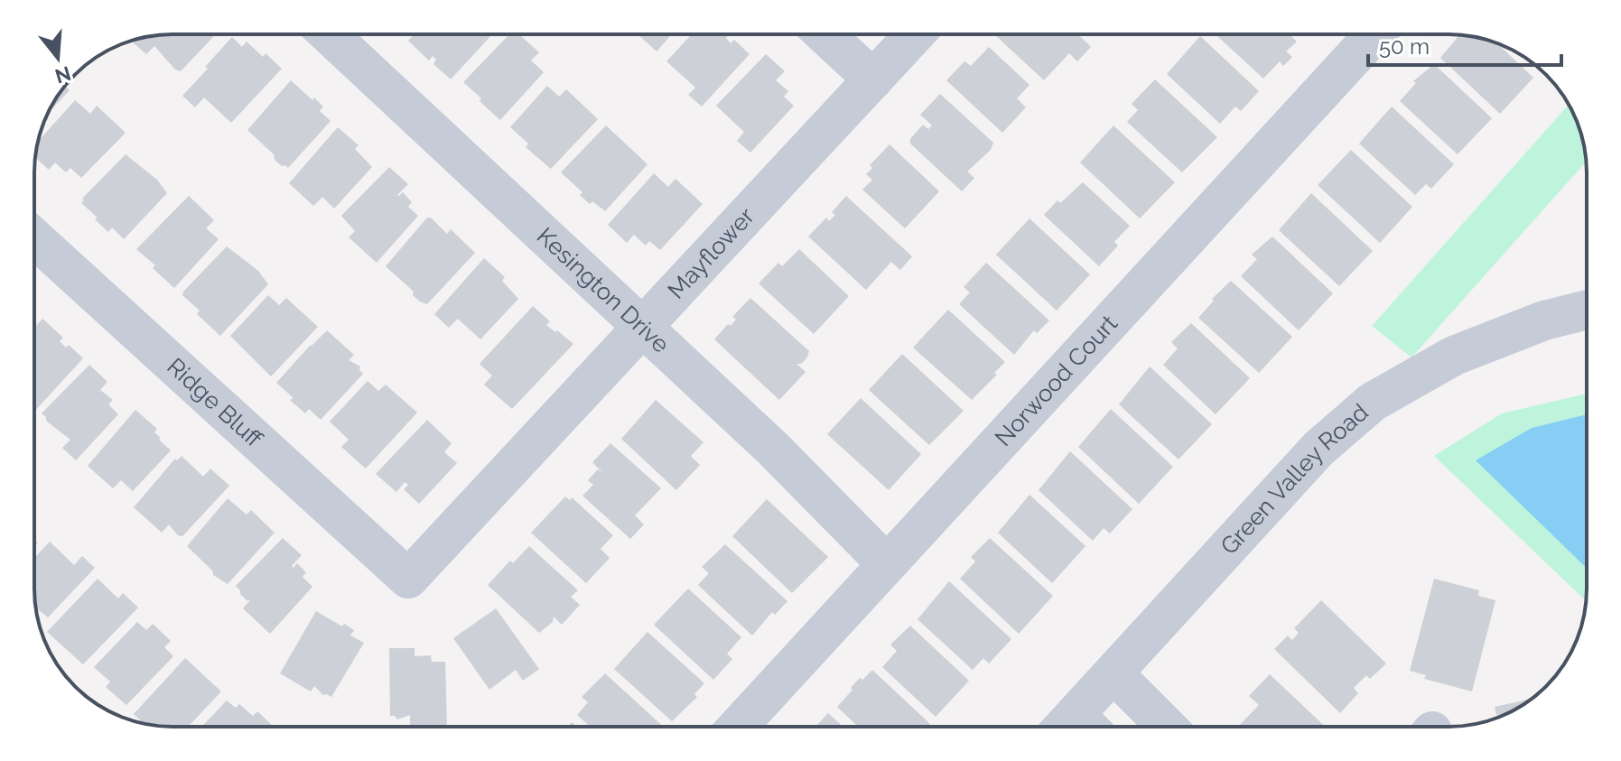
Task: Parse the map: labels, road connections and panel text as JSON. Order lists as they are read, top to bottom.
{
  "streets": {
    "street": [
      "Mayflower",
      "Kesington Drive",
      "Norwood Court",
      "Ridge Bluff",
      "Green Valley Road"
    ]
  },
  "crossings": [
    ["Mayflower", "Kesington Drive"],
    ["Mayflower", "Ridge Bluff"],
    ["Kesington Drive", "Norwood Court"]
  ],
  "scale_bar": "50 m",
  "north": "bottom"
}
